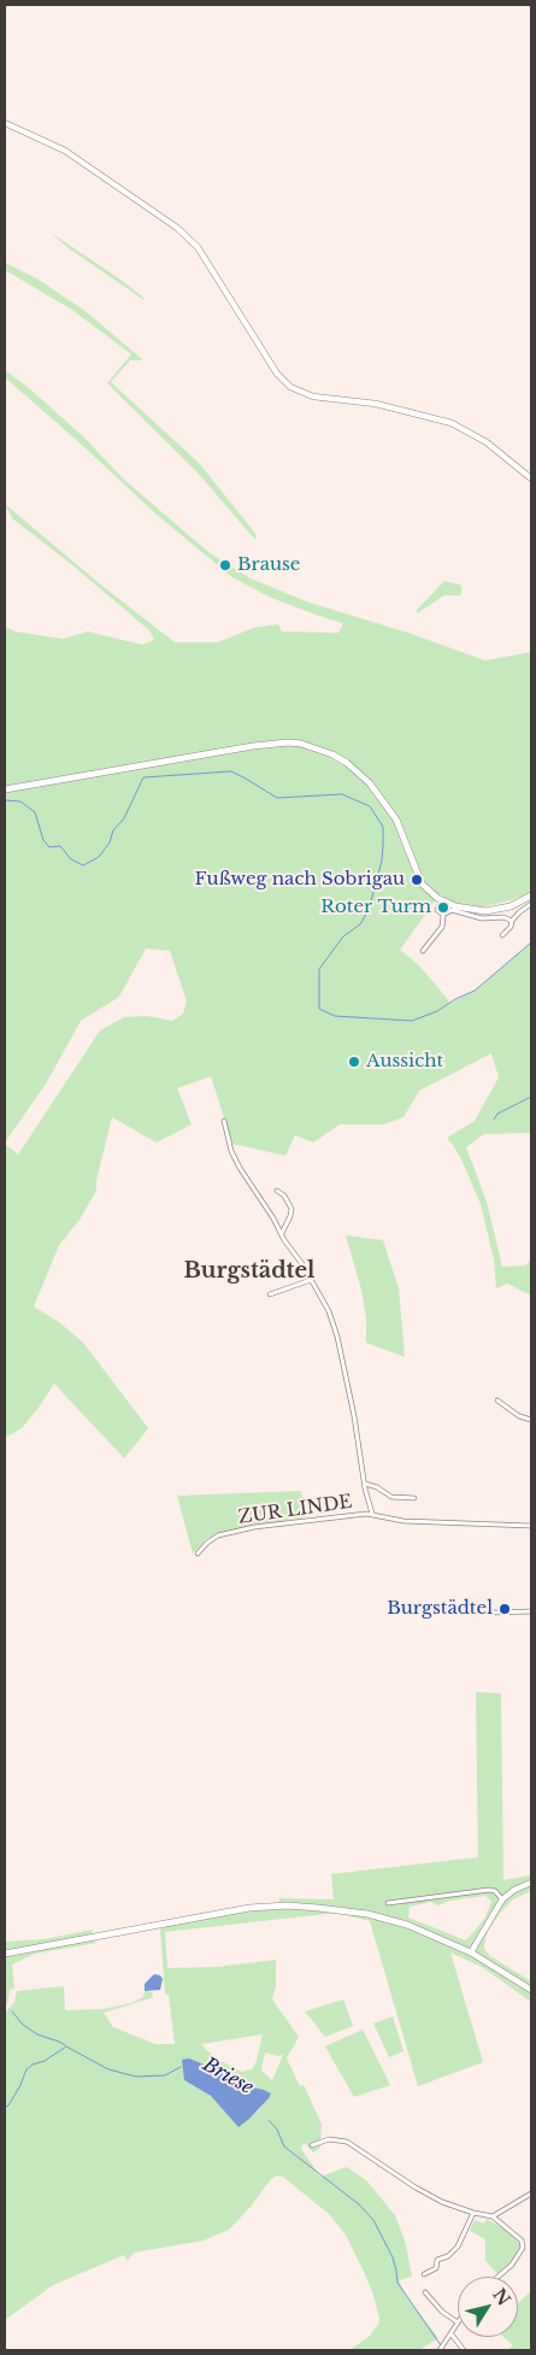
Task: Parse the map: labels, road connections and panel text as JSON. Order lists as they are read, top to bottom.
{
  "streets": {
    "street": ["ZUR LINDE"]
  },
  "districts": ["Burgstädtel"],
  "water": ["Briese"],
  "places": [
    "Brause",
    "Fußweg nach Sobrigau",
    "Roter Turm",
    "Aussicht",
    "Burgstädtel"
  ],
  "north": "top right"
}
